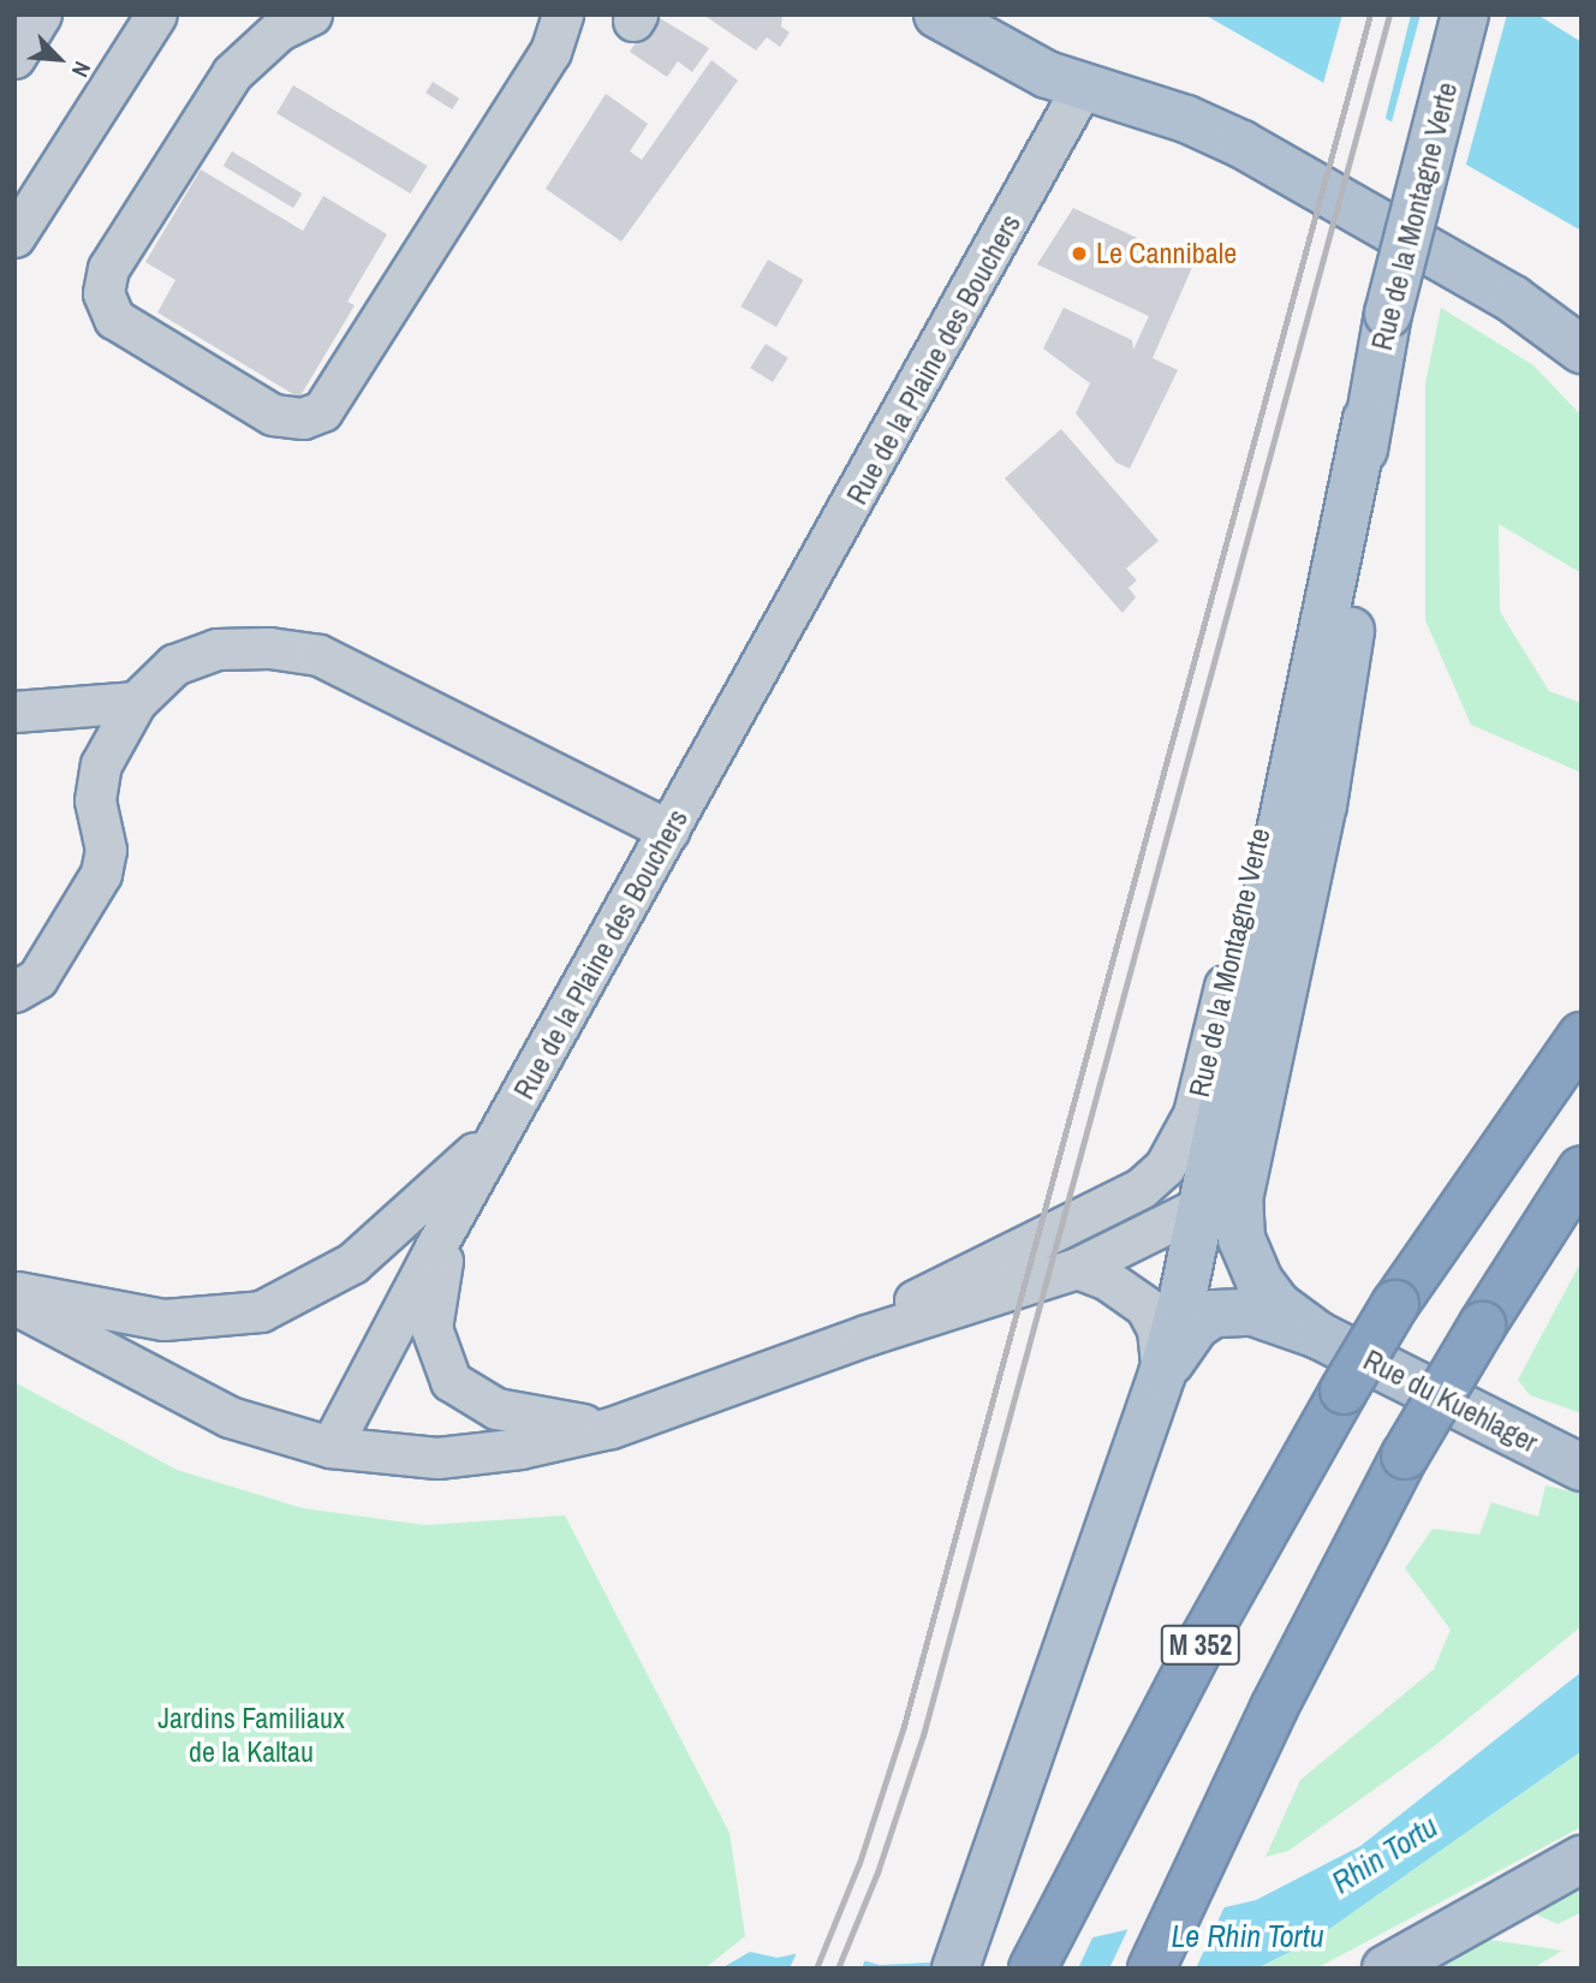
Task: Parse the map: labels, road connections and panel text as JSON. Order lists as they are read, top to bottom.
{
  "streets": {
    "highway": ["M 352"],
    "main road": ["Rue de la Montagne Verte", "Rue du Kuehlager"],
    "street": ["Rue de la Plaine des Bouchers"]
  },
  "crossings": [
    ["Rue de la Montagne Verte", "Rue de la Plaine des Bouchers"],
    ["Rue de la Montagne Verte", "Rue du Kuehlager"]
  ],
  "water": ["Rhin Tortu", "Le Rhin Tortu"],
  "parks": ["Jardins Familiaux de la Kaltau"],
  "places": ["Le Cannibale"],
  "north": "bottom right"
}
